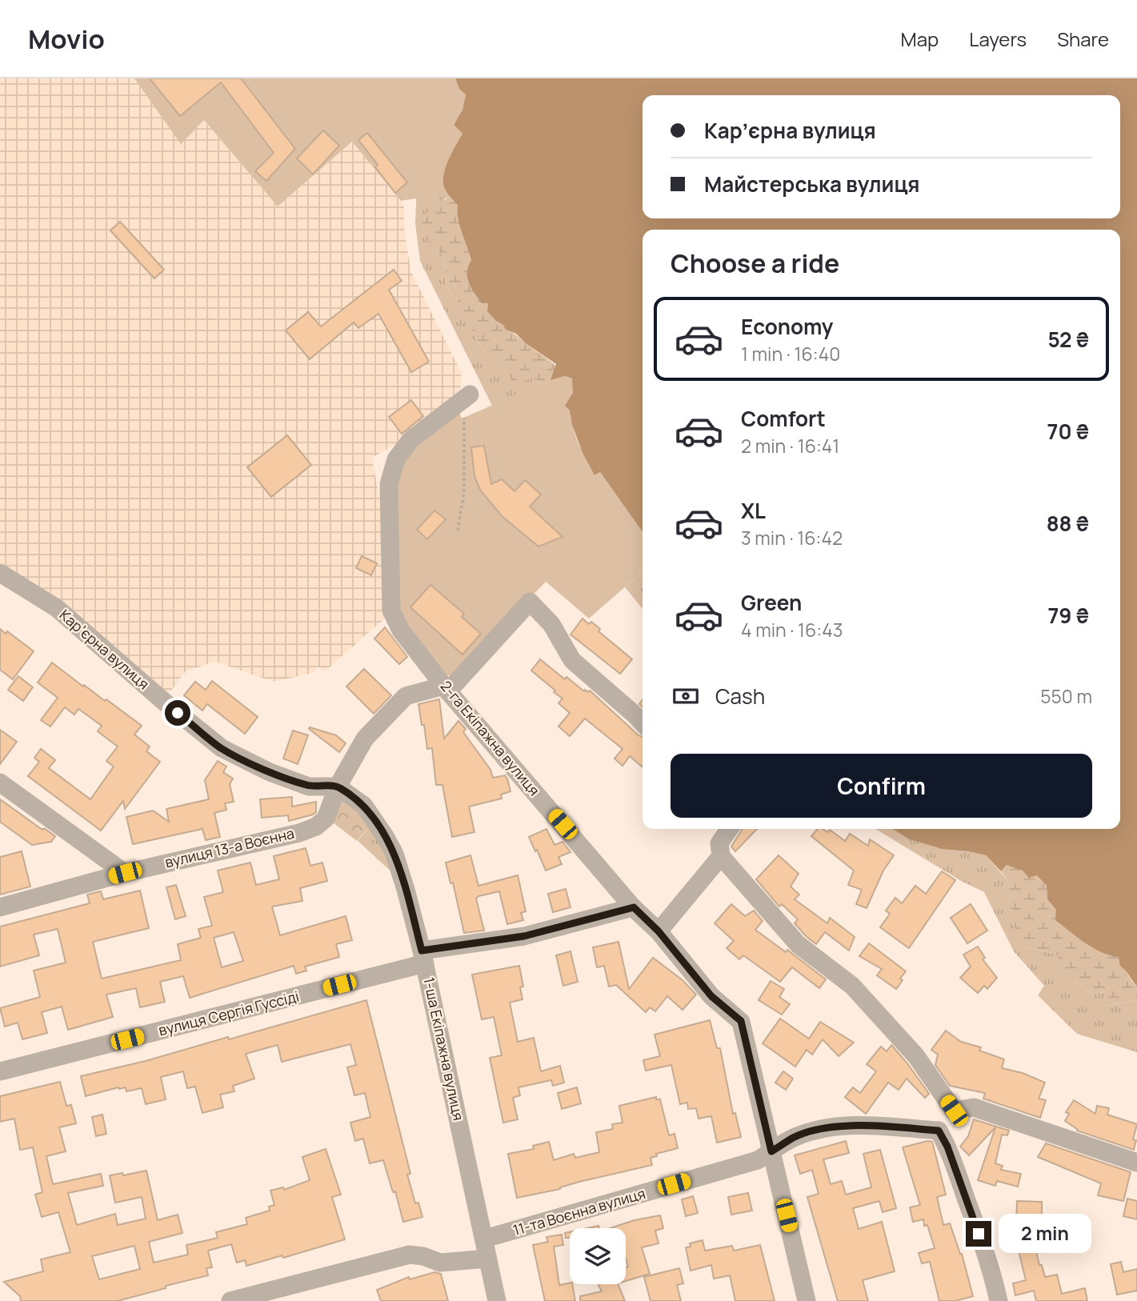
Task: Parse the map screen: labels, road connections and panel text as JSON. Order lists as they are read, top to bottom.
{
  "streets": {
    "street": [
      "Карʼєрна вулиця",
      "2-га Екіпажна вулиця",
      "вулиця 13-а Воєнна",
      "вулиця Сергія Гуссіді",
      "1-ша Екіпажна вулиця",
      "11-та Воєнна вулиця"
    ]
  },
  "crossings": [
    ["Карʼєрна вулиця", "вулиця 13-а Воєнна"],
    ["Карʼєрна вулиця", "1-ша Екіпажна вулиця"],
    ["2-га Екіпажна вулиця", "вулиця Сергія Гуссіді"],
    ["2-га Екіпажна вулиця", "11-та Воєнна вулиця"],
    ["вулиця 13-а Воєнна", "1-ша Екіпажна вулиця"],
    ["вулиця Сергія Гуссіді", "1-ша Екіпажна вулиця"],
    ["1-ша Екіпажна вулиця", "11-та Воєнна вулиця"]
  ],
  "page": {
    "header": "Movio",
    "nav": ["Map", "Layers", "Share"],
    "banner": ["Карʼєрна вулиця", "Майстерська вулиця"],
    "heading": "Choose a ride",
    "list": [
      {
        "name": "Economy",
        "note": "1 min · 16:40",
        "value": "52 ₴"
      },
      {
        "name": "Comfort",
        "note": "2 min · 16:41",
        "value": "70 ₴"
      },
      {
        "name": "XL",
        "note": "3 min · 16:42",
        "value": "88 ₴"
      },
      {
        "name": "Green",
        "note": "4 min · 16:43",
        "value": "79 ₴"
      }
    ],
    "pay": ["Cash", "550 m"],
    "buttons": "Confirm",
    "bubble": "2 min"
  }
}
